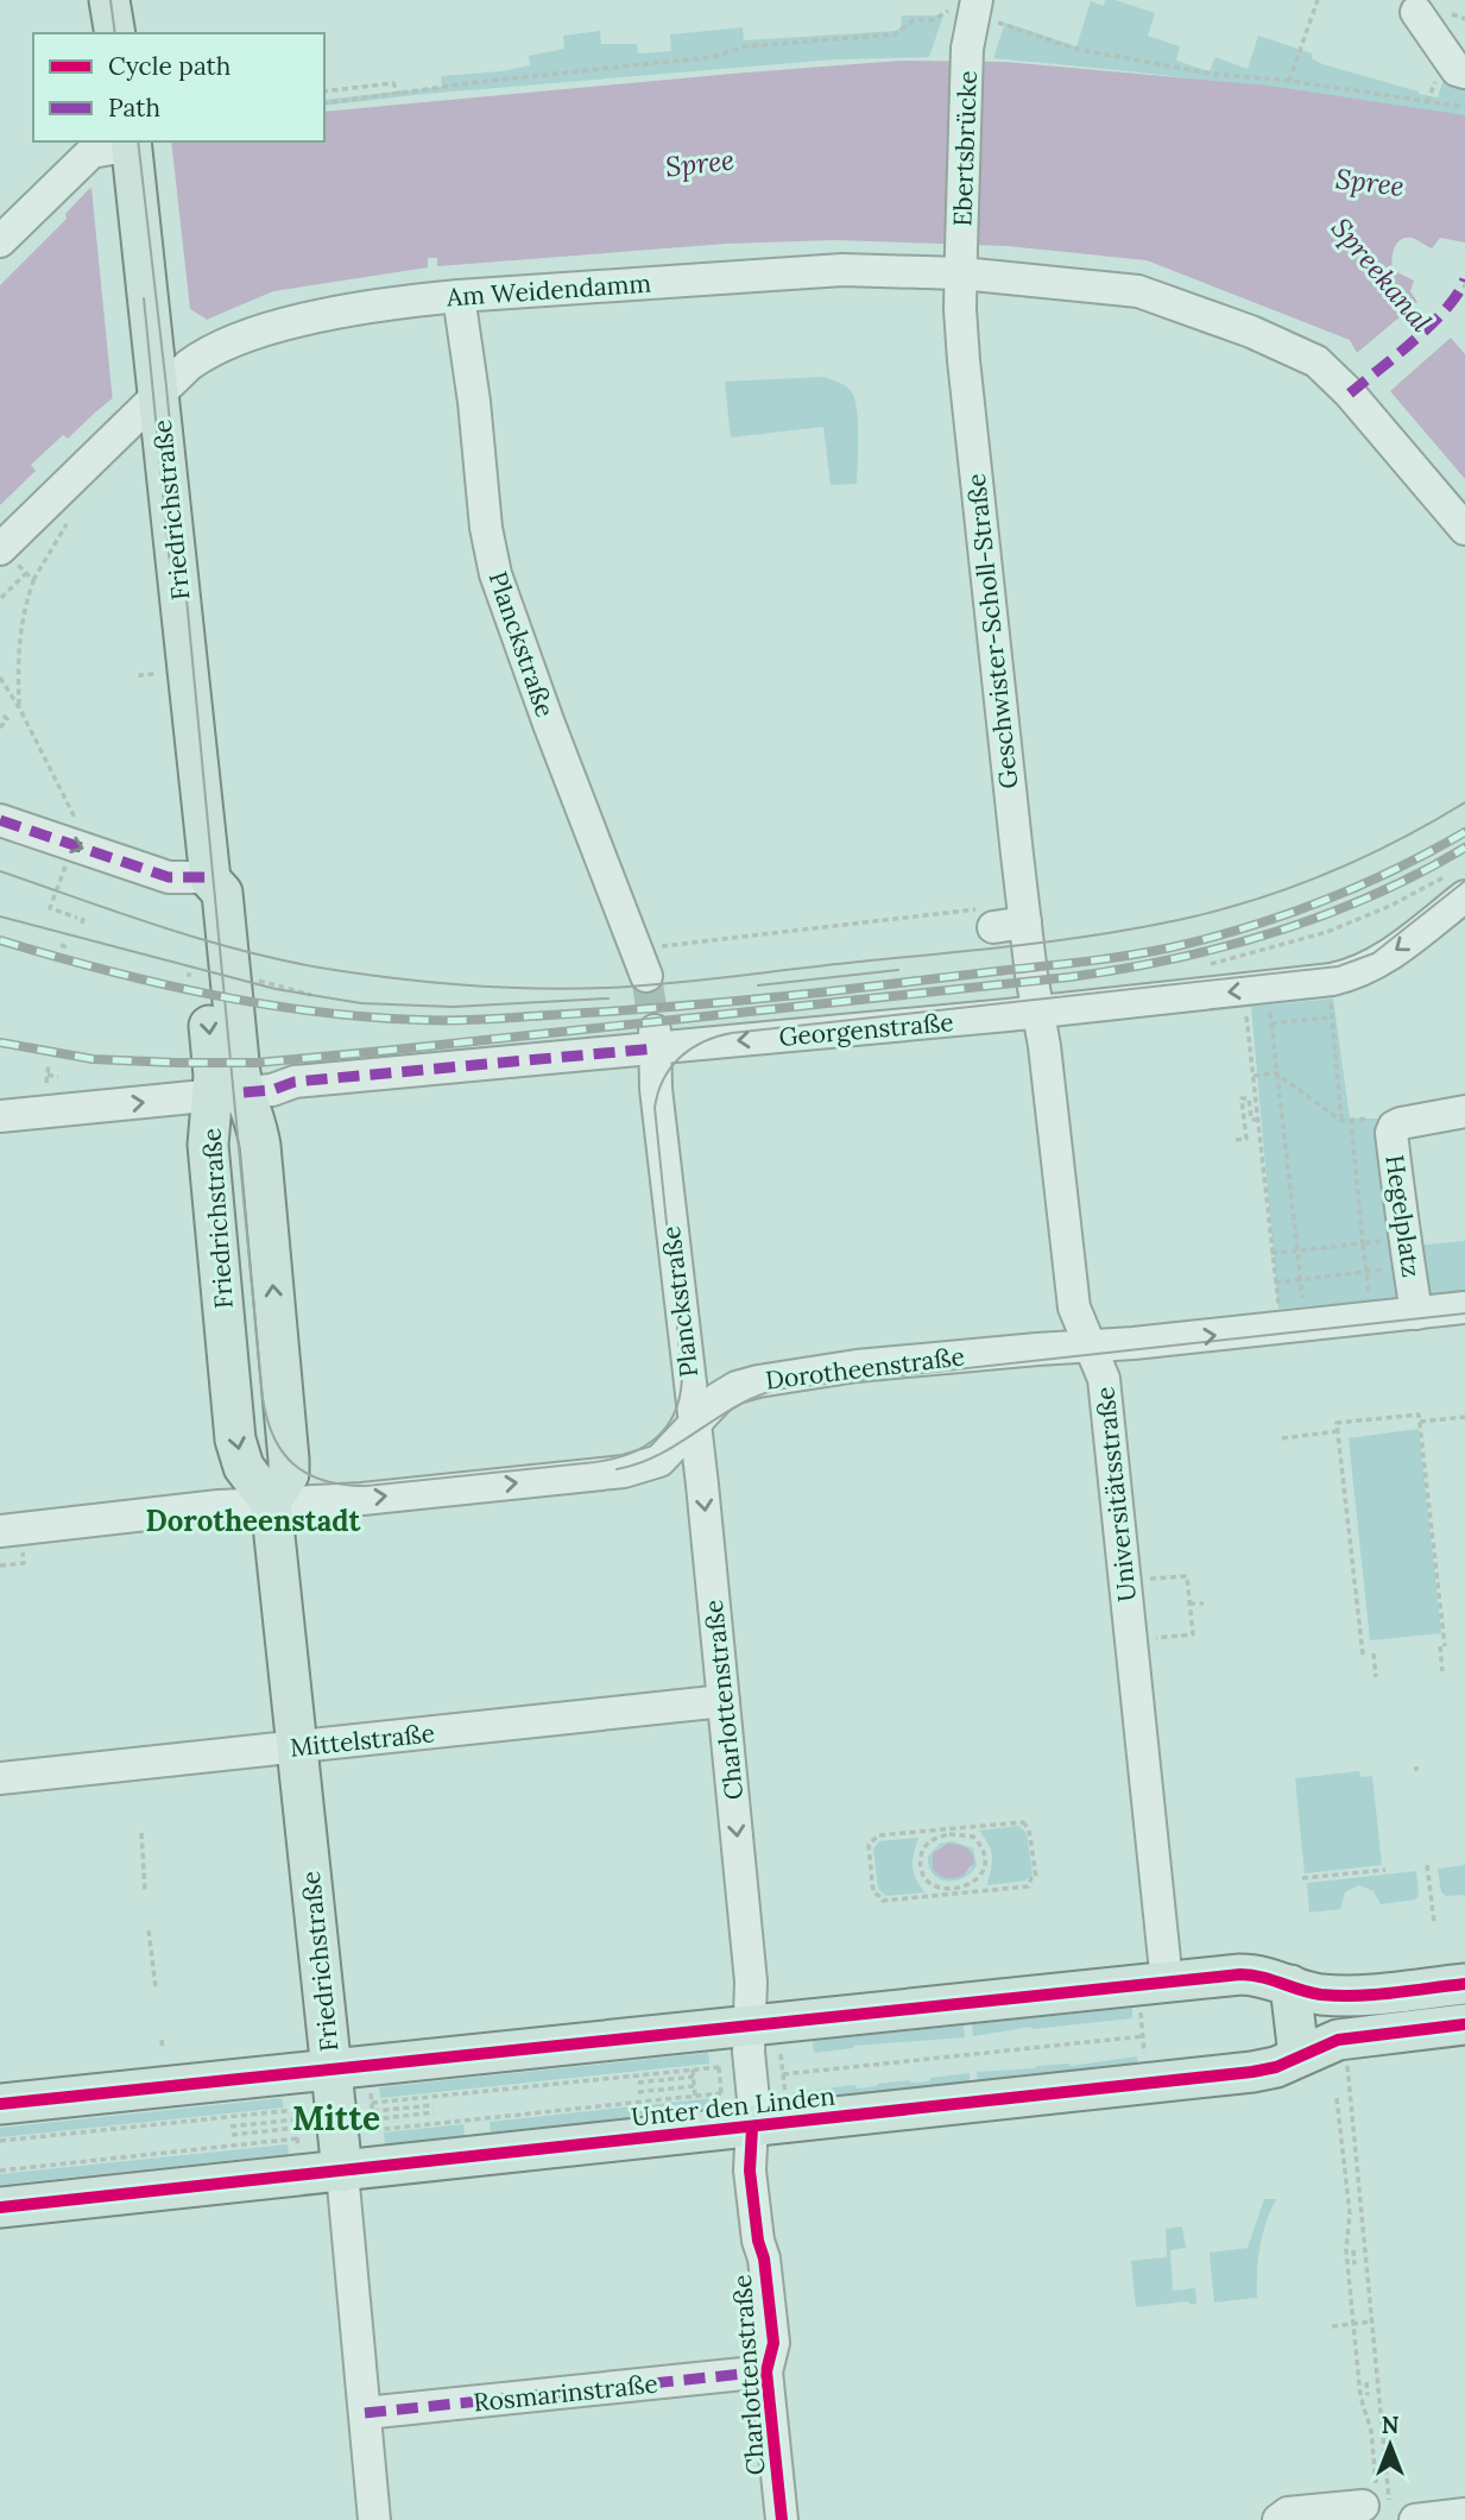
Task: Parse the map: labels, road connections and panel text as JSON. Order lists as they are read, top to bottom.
{
  "streets": {
    "main road": ["Friedrichstraße", "Unter den Linden"],
    "street": [
      "Ebertsbrücke",
      "Am Weidendamm",
      "Geschwister-Scholl-Straße",
      "Planckstraße",
      "Georgenstraße",
      "Hegelplatz",
      "Dorotheenstraße",
      "Universitätsstraße",
      "Charlottenstraße",
      "Mittelstraße",
      "Rosmarinstraße"
    ]
  },
  "crossings": [
    ["Ebertsbrücke", "Am Weidendamm"],
    ["Ebertsbrücke", "Geschwister-Scholl-Straße"],
    ["Am Weidendamm", "Friedrichstraße"],
    ["Am Weidendamm", "Geschwister-Scholl-Straße"],
    ["Am Weidendamm", "Planckstraße"],
    ["Friedrichstraße", "Georgenstraße"],
    ["Friedrichstraße", "Dorotheenstraße"],
    ["Friedrichstraße", "Mittelstraße"],
    ["Friedrichstraße", "Unter den Linden"],
    ["Friedrichstraße", "Rosmarinstraße"],
    ["Geschwister-Scholl-Straße", "Georgenstraße"],
    ["Geschwister-Scholl-Straße", "Universitätsstraße"],
    ["Planckstraße", "Georgenstraße"],
    ["Planckstraße", "Dorotheenstraße"],
    ["Planckstraße", "Charlottenstraße"],
    ["Georgenstraße", "Universitätsstraße"],
    ["Hegelplatz", "Dorotheenstraße"],
    ["Dorotheenstraße", "Universitätsstraße"],
    ["Dorotheenstraße", "Charlottenstraße"],
    ["Charlottenstraße", "Mittelstraße"],
    ["Charlottenstraße", "Unter den Linden"],
    ["Charlottenstraße", "Rosmarinstraße"]
  ],
  "one_way": ["Dorotheenstraße", "Charlottenstraße"],
  "districts": ["Dorotheenstadt", "Mitte"],
  "water": ["Spree", "Spreekanal"],
  "legend": ["Cycle path", "Path"],
  "north": "top"
}
